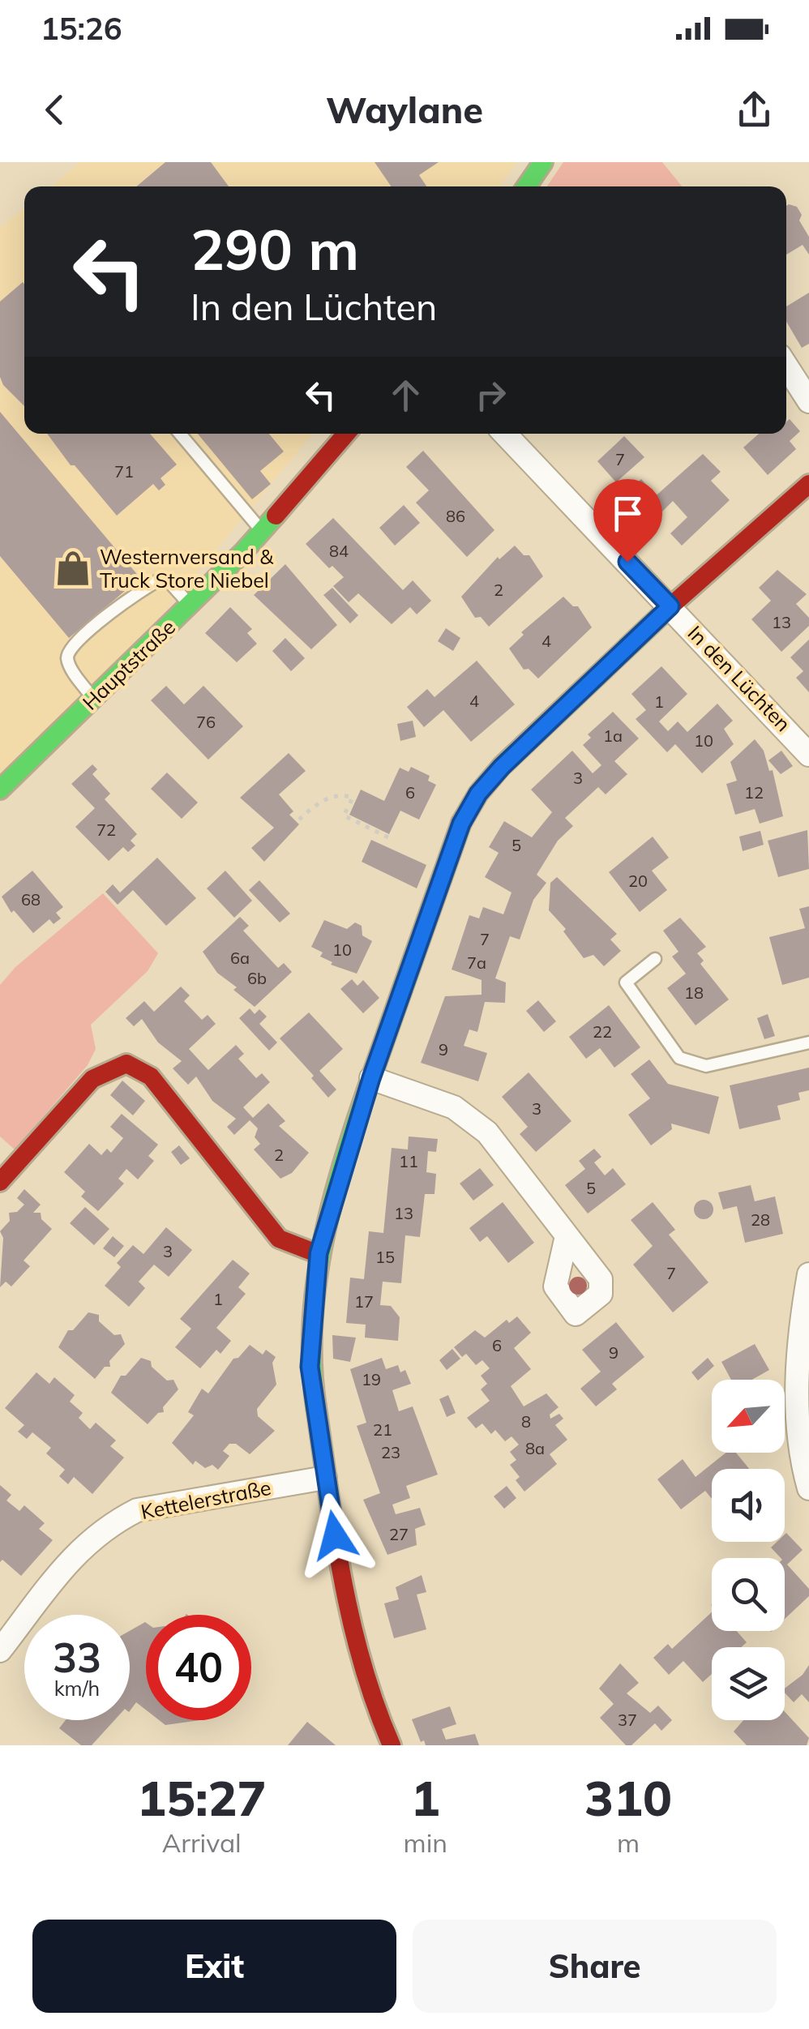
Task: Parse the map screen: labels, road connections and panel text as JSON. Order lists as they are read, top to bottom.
{
  "streets": {
    "street": ["Hauptstraße", "In den Lüchten", "Kettelerstraße"]
  },
  "places": {
    "shop": ["Westernversand & Truck Store Niebel"]
  },
  "house_numbers": [
    "7",
    "71",
    "86",
    "84",
    "2",
    "13",
    "4",
    "4",
    "1",
    "76",
    "1a",
    "10",
    "3",
    "6",
    "12",
    "72",
    "5",
    "20",
    "68",
    "7",
    "10",
    "6a",
    "7a",
    "6b",
    "18",
    "22",
    "9",
    "3",
    "2",
    "11",
    "5",
    "13",
    "28",
    "3",
    "15",
    "7",
    "1",
    "17",
    "6",
    "9",
    "19",
    "8",
    "21",
    "8a",
    "23",
    "27",
    "37"
  ],
  "north": "bottom left",
  "page": {
    "status": "15:26",
    "header": "Waylane",
    "turn": ["290 m", "In den Lüchten"],
    "speed": "33 km/h",
    "limit": "40",
    "eta": [
      "15:27",
      "Arrival",
      "1",
      "min",
      "310",
      "m"
    ],
    "buttons": ["Exit", "Share"]
  }
}
